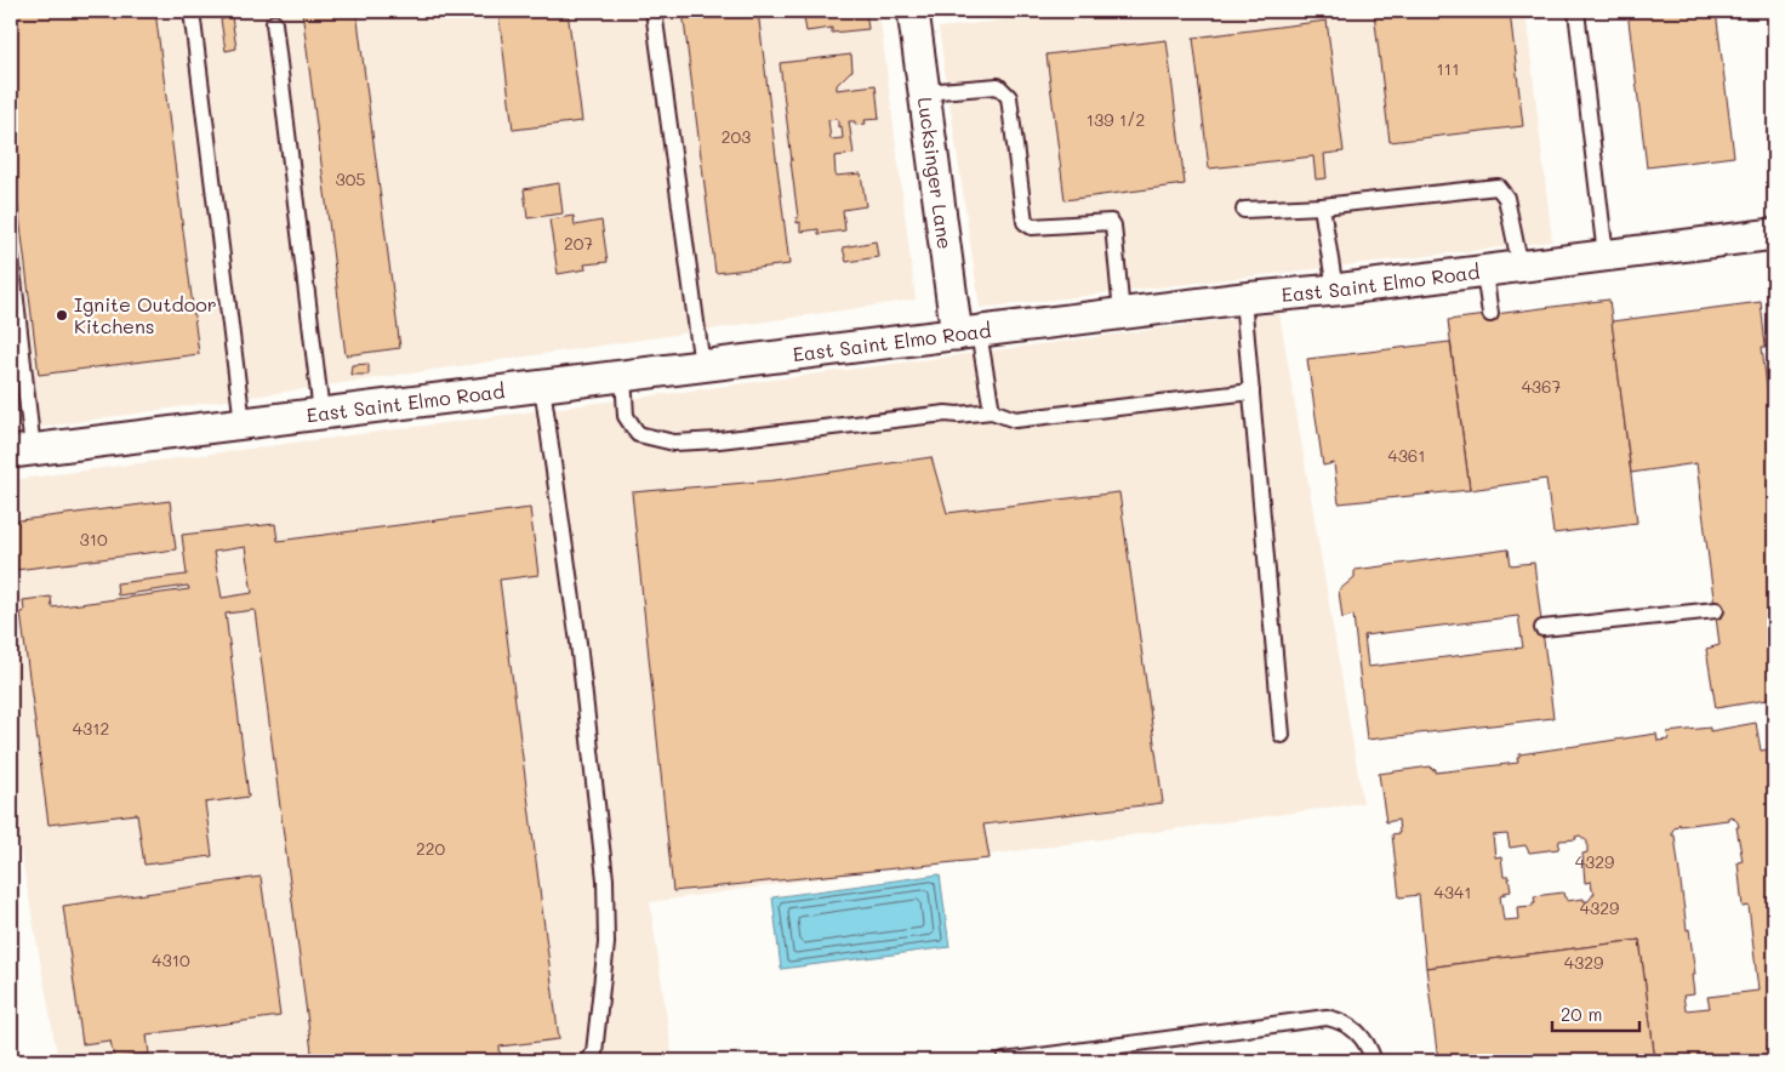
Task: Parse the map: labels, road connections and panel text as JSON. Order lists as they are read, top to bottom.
{
  "streets": {
    "street": ["Lucksinger Lane", "East Saint Elmo Road"]
  },
  "crossings": [
    ["Lucksinger Lane", "East Saint Elmo Road"]
  ],
  "places": ["Ignite Outdoor Kitchens"],
  "house_numbers": [
    "111",
    "139 1/2",
    "203",
    "305",
    "207",
    "4367",
    "4361",
    "310",
    "4312",
    "220",
    "4329",
    "4341",
    "4329",
    "4310",
    "4329"
  ],
  "scale_bar": "20 m"
}
